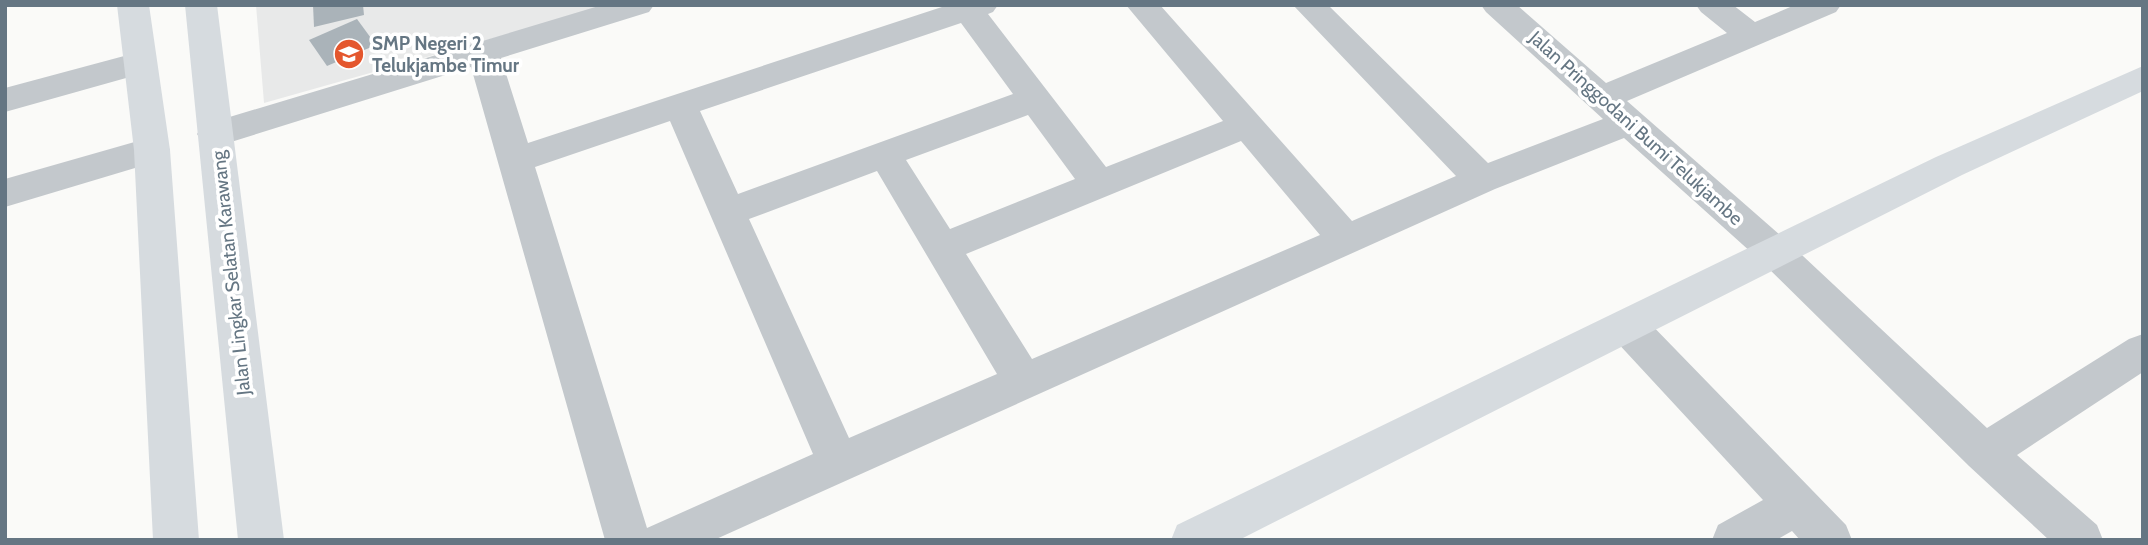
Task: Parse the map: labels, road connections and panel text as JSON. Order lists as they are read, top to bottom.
{
  "streets": {
    "main road": ["Jalan Lingkar Selatan Karawang"],
    "street": ["Jalan Pringgodani Bumi Telukjambe"]
  },
  "places": {
    "school or university": ["SMP Negeri 2 Telukjambe Timur"]
  }
}
